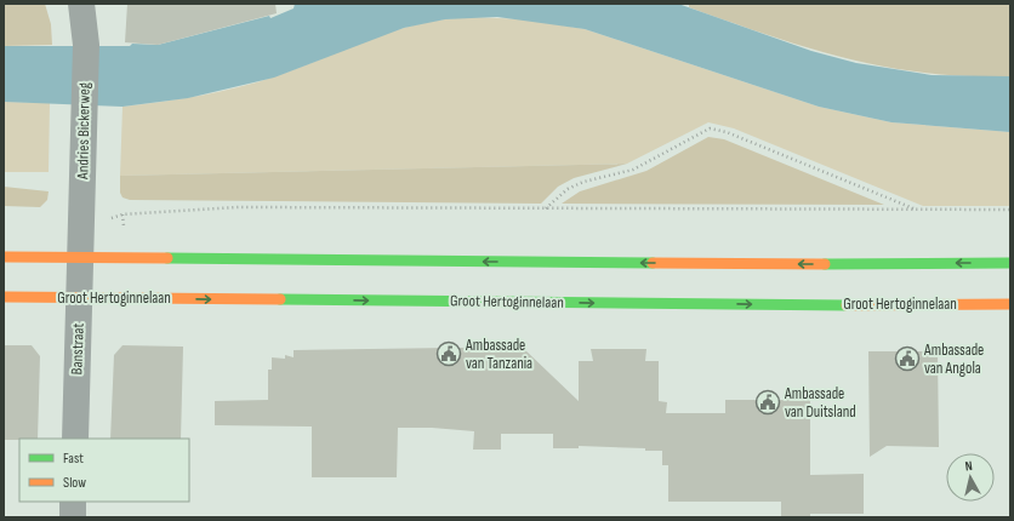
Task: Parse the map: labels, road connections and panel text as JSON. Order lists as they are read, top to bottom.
{
  "streets": {
    "main road": ["Groot Hertoginnelaan"],
    "street": ["Andries Bickerweg", "Banstraat"]
  },
  "crossings": [
    ["Andries Bickerweg", "Banstraat"],
    ["Groot Hertoginnelaan", "Banstraat"]
  ],
  "places": {
    "public building": ["Ambassade van Tanzania", "Ambassade van Angola", "Ambassade van Duitsland"]
  },
  "legend": ["Fast", "Slow"],
  "north": "top"
}
